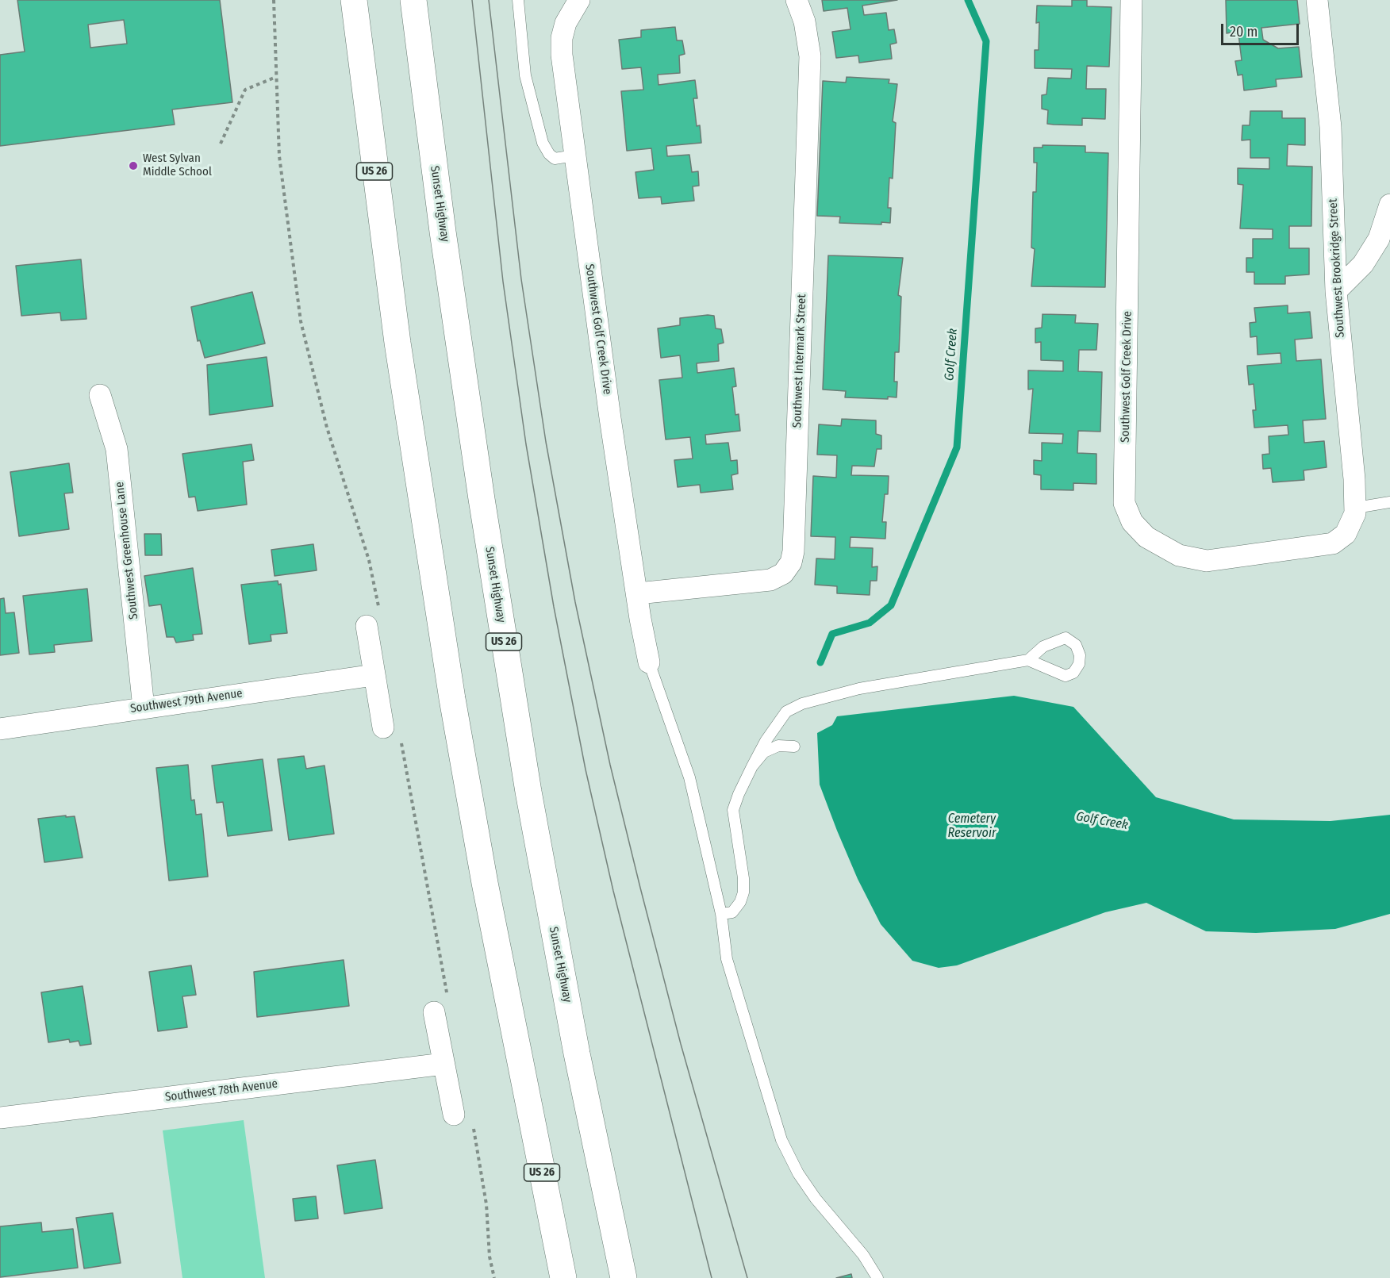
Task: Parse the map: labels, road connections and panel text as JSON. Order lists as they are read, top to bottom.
{
  "streets": {
    "highway": ["US 26", "Sunset Highway"],
    "street": [
      "Southwest Brookridge Street",
      "Southwest Golf Creek Drive",
      "Southwest Intermark Street",
      "Southwest Greenhouse Lane",
      "Southwest 79th Avenue",
      "Southwest 78th Avenue"
    ]
  },
  "crossings": [
    ["Southwest Brookridge Street", "Southwest Golf Creek Drive"],
    ["Southwest Golf Creek Drive", "Southwest Intermark Street"],
    ["Southwest Greenhouse Lane", "Southwest 79th Avenue"]
  ],
  "water": ["Golf Creek", "Cemetery Reservoir"],
  "places": ["West Sylvan Middle School"],
  "scale_bar": "20 m"
}
